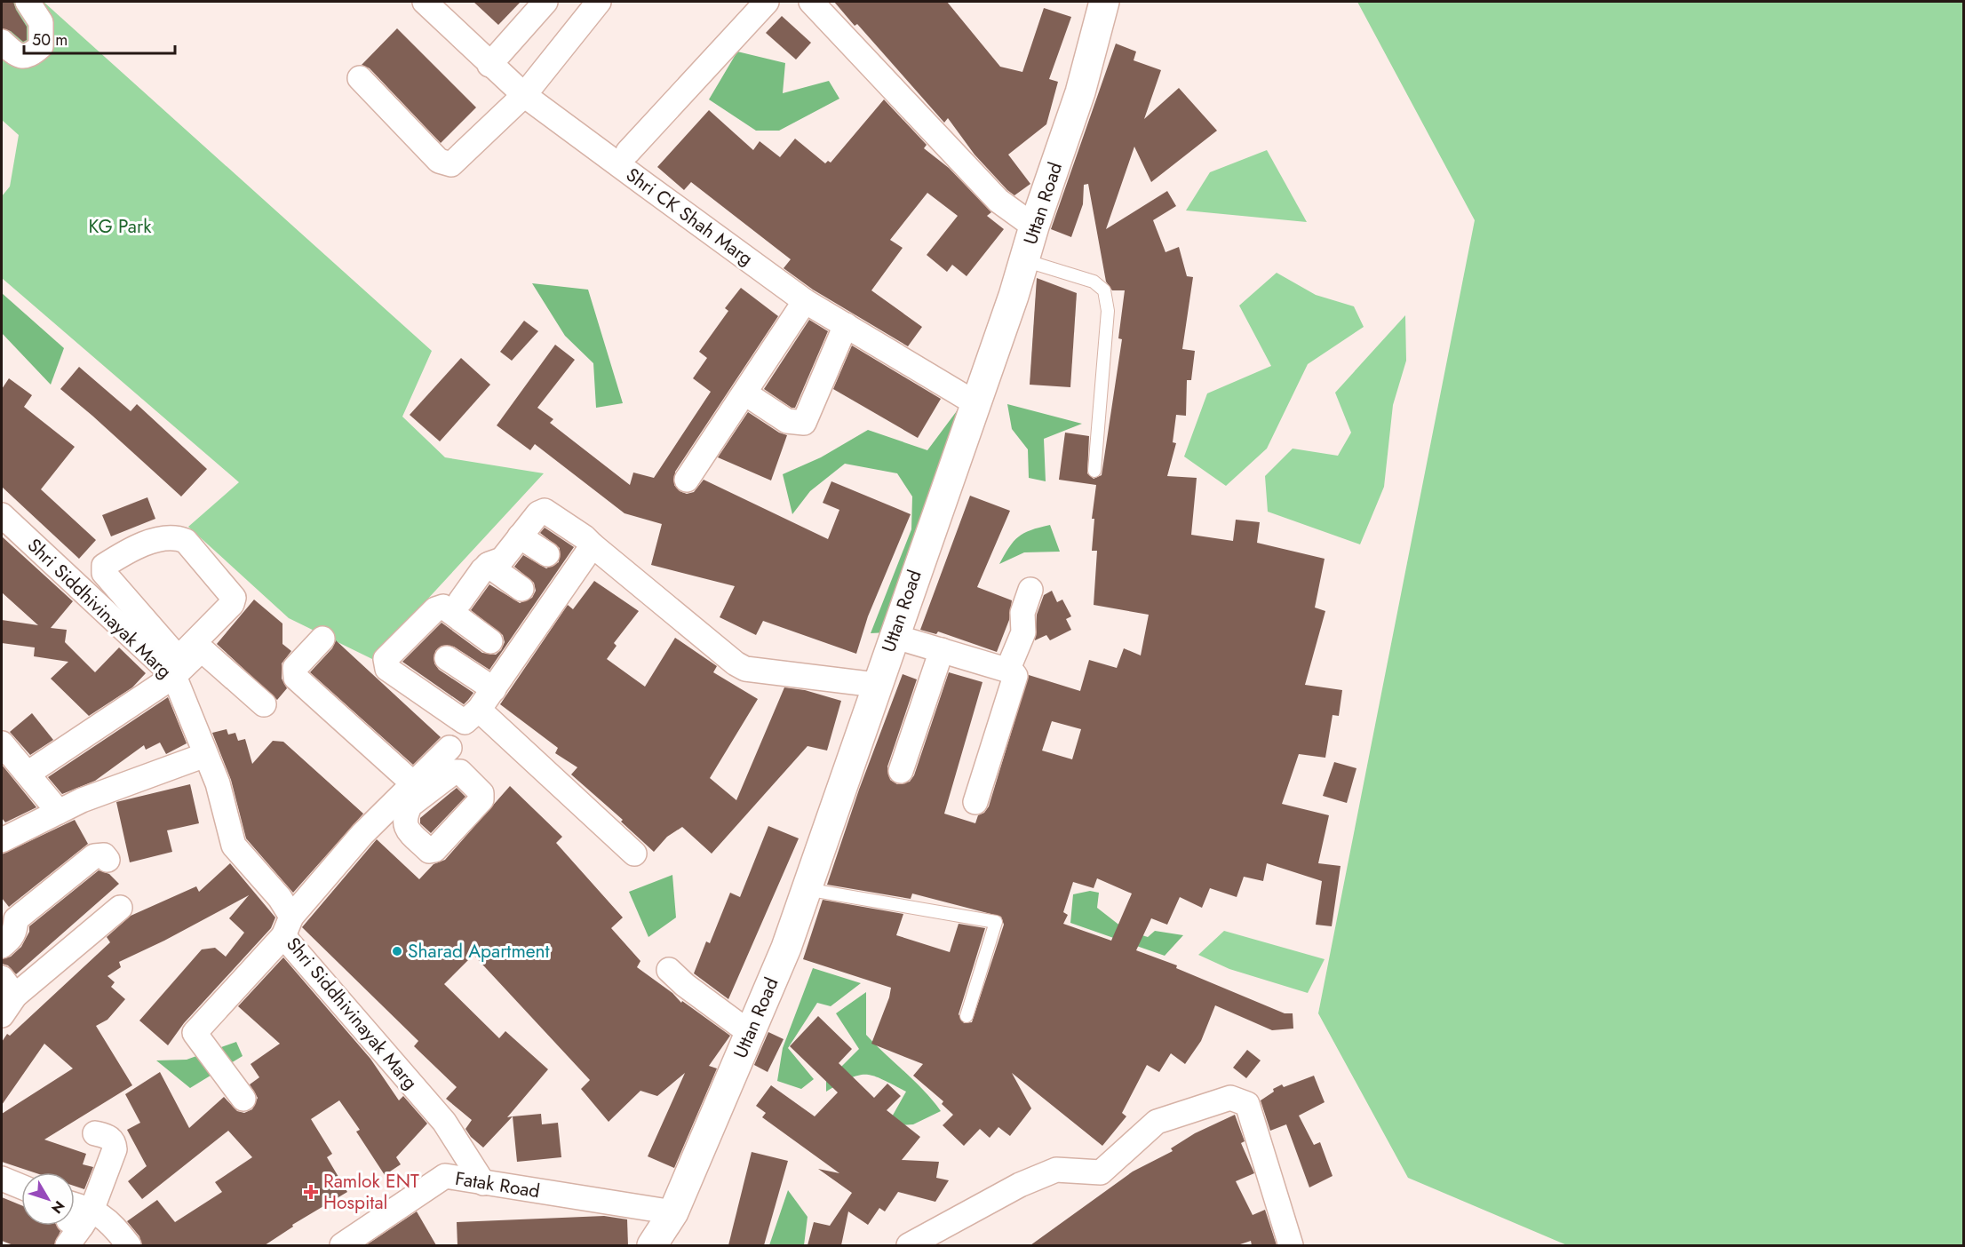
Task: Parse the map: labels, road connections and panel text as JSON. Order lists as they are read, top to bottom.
{
  "streets": {
    "street": [
      "Uttan Road",
      "Shri CK Shah Marg",
      "Shri Siddhivinayak Marg",
      "Fatak Road"
    ]
  },
  "crossings": [
    ["Uttan Road", "Shri CK Shah Marg"],
    ["Uttan Road", "Fatak Road"],
    ["Shri Siddhivinayak Marg", "Fatak Road"]
  ],
  "parks": ["KG Park"],
  "places": {
    "other": ["Sharad Apartment"],
    "health": ["Ramlok ENT Hospital"]
  },
  "scale_bar": "50 m",
  "north": "bottom right"
}
